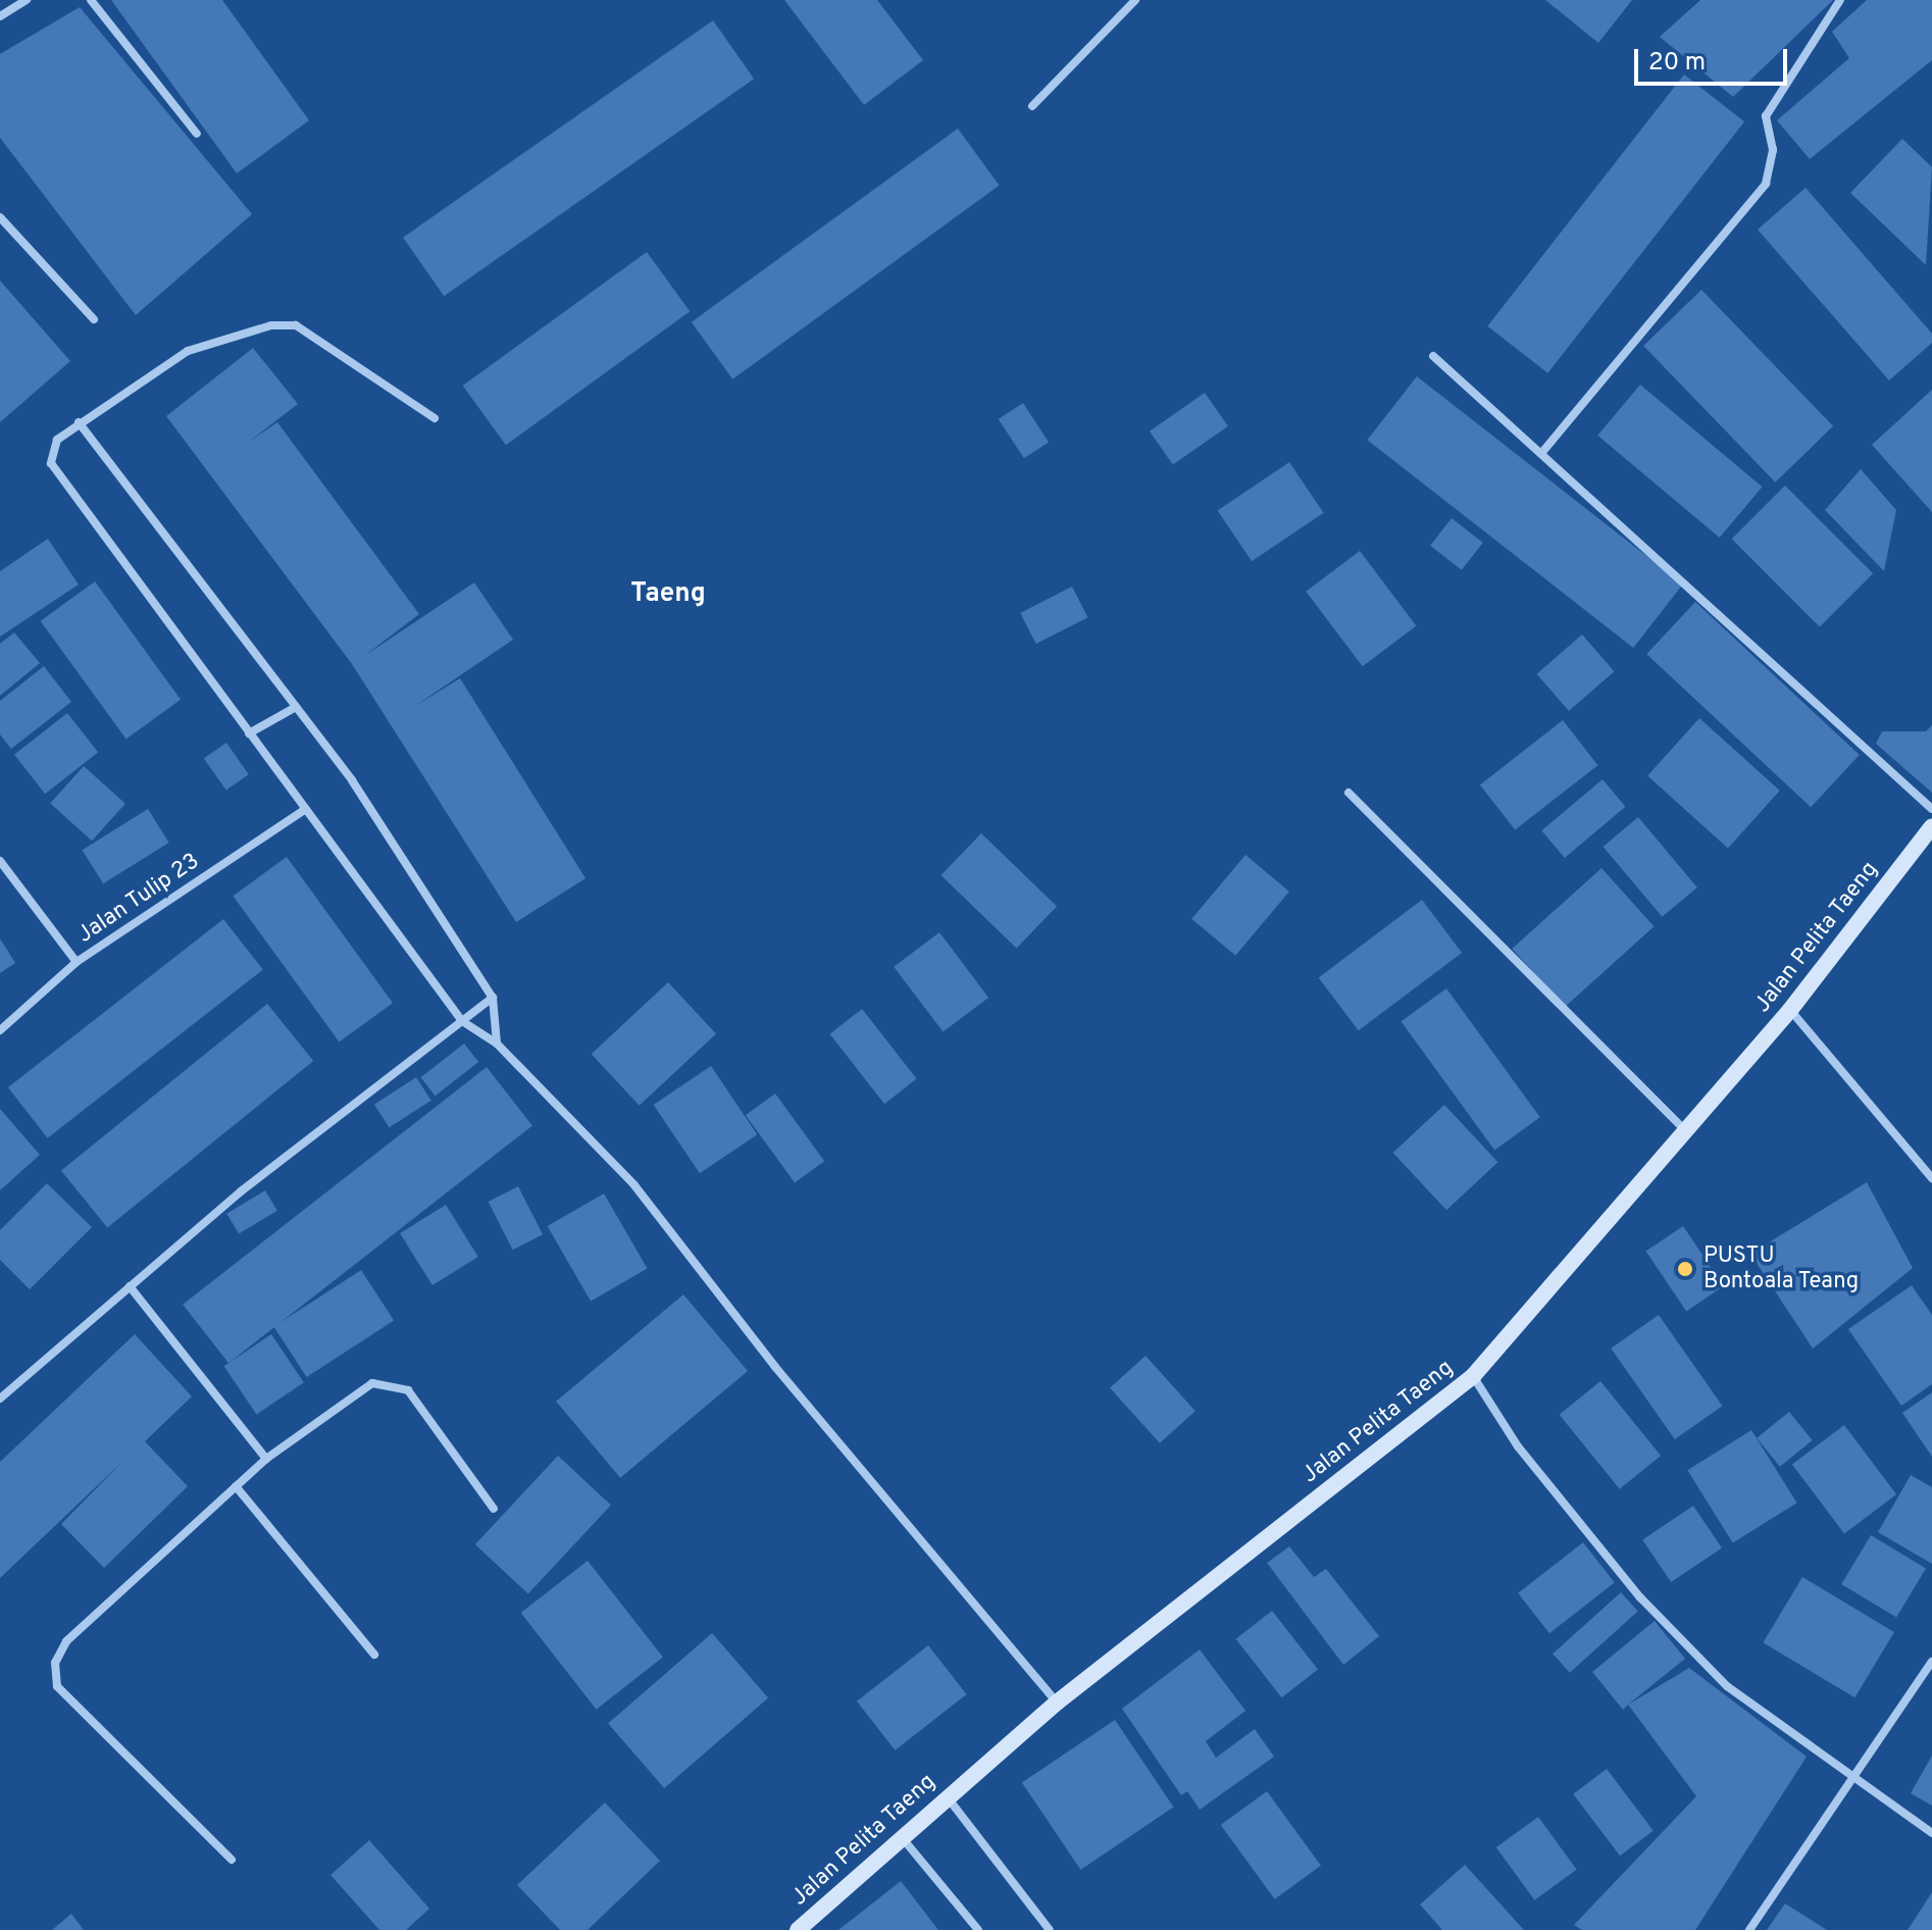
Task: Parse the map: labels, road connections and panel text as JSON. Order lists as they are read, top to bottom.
{
  "streets": {
    "street": ["Jalan Tulip 23", "Jalan Pelita Taeng"]
  },
  "districts": ["Taeng"],
  "places": ["PUSTU Bontoala Teang"],
  "scale_bar": "20 m"
}
